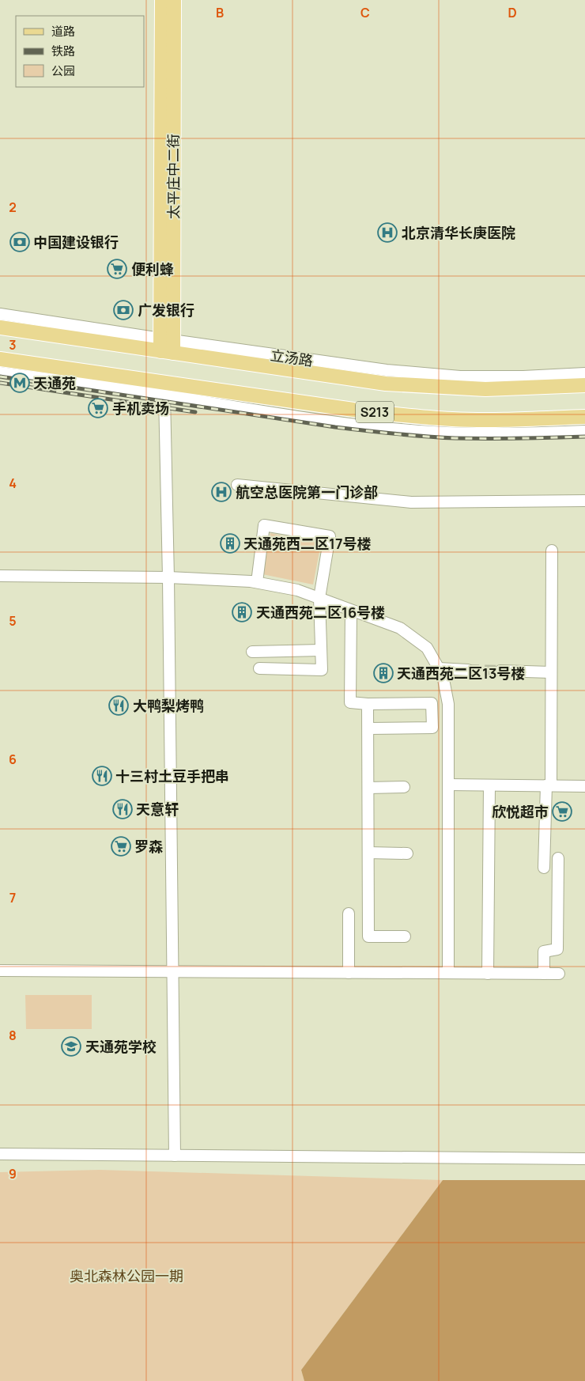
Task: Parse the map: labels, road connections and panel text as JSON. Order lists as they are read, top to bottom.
{
  "streets": {
    "main road": ["太平庄中二街", "立汤路", "S213"]
  },
  "crossings": [
    ["太平庄中二街", "立汤路"]
  ],
  "parks": ["奥北森林公园一期"],
  "places": {
    "hospital": ["北京清华长庚医院", "航空总医院第一门诊部"],
    "bank": ["中国建设银行", "广发银行"],
    "supermarket": [
      "便利蜂",
      "手机卖场",
      "欣悦超市",
      "罗森"
    ],
    "metro station": ["天通苑"],
    "building": ["天通苑西二区17号楼", "天通西苑二区16号楼", "天通西苑二区13号楼"],
    "restaurant": ["大鸭梨烤鸭", "十三村土豆手把串", "天意轩"],
    "school or university": ["天通苑学校"]
  },
  "legend": ["道路", "铁路", "公园"],
  "grid": {
    "columns": ["B", "C", "D"],
    "rows": [
      "2",
      "3",
      "4",
      "5",
      "6",
      "7",
      "8",
      "9"
    ]
  }
}
